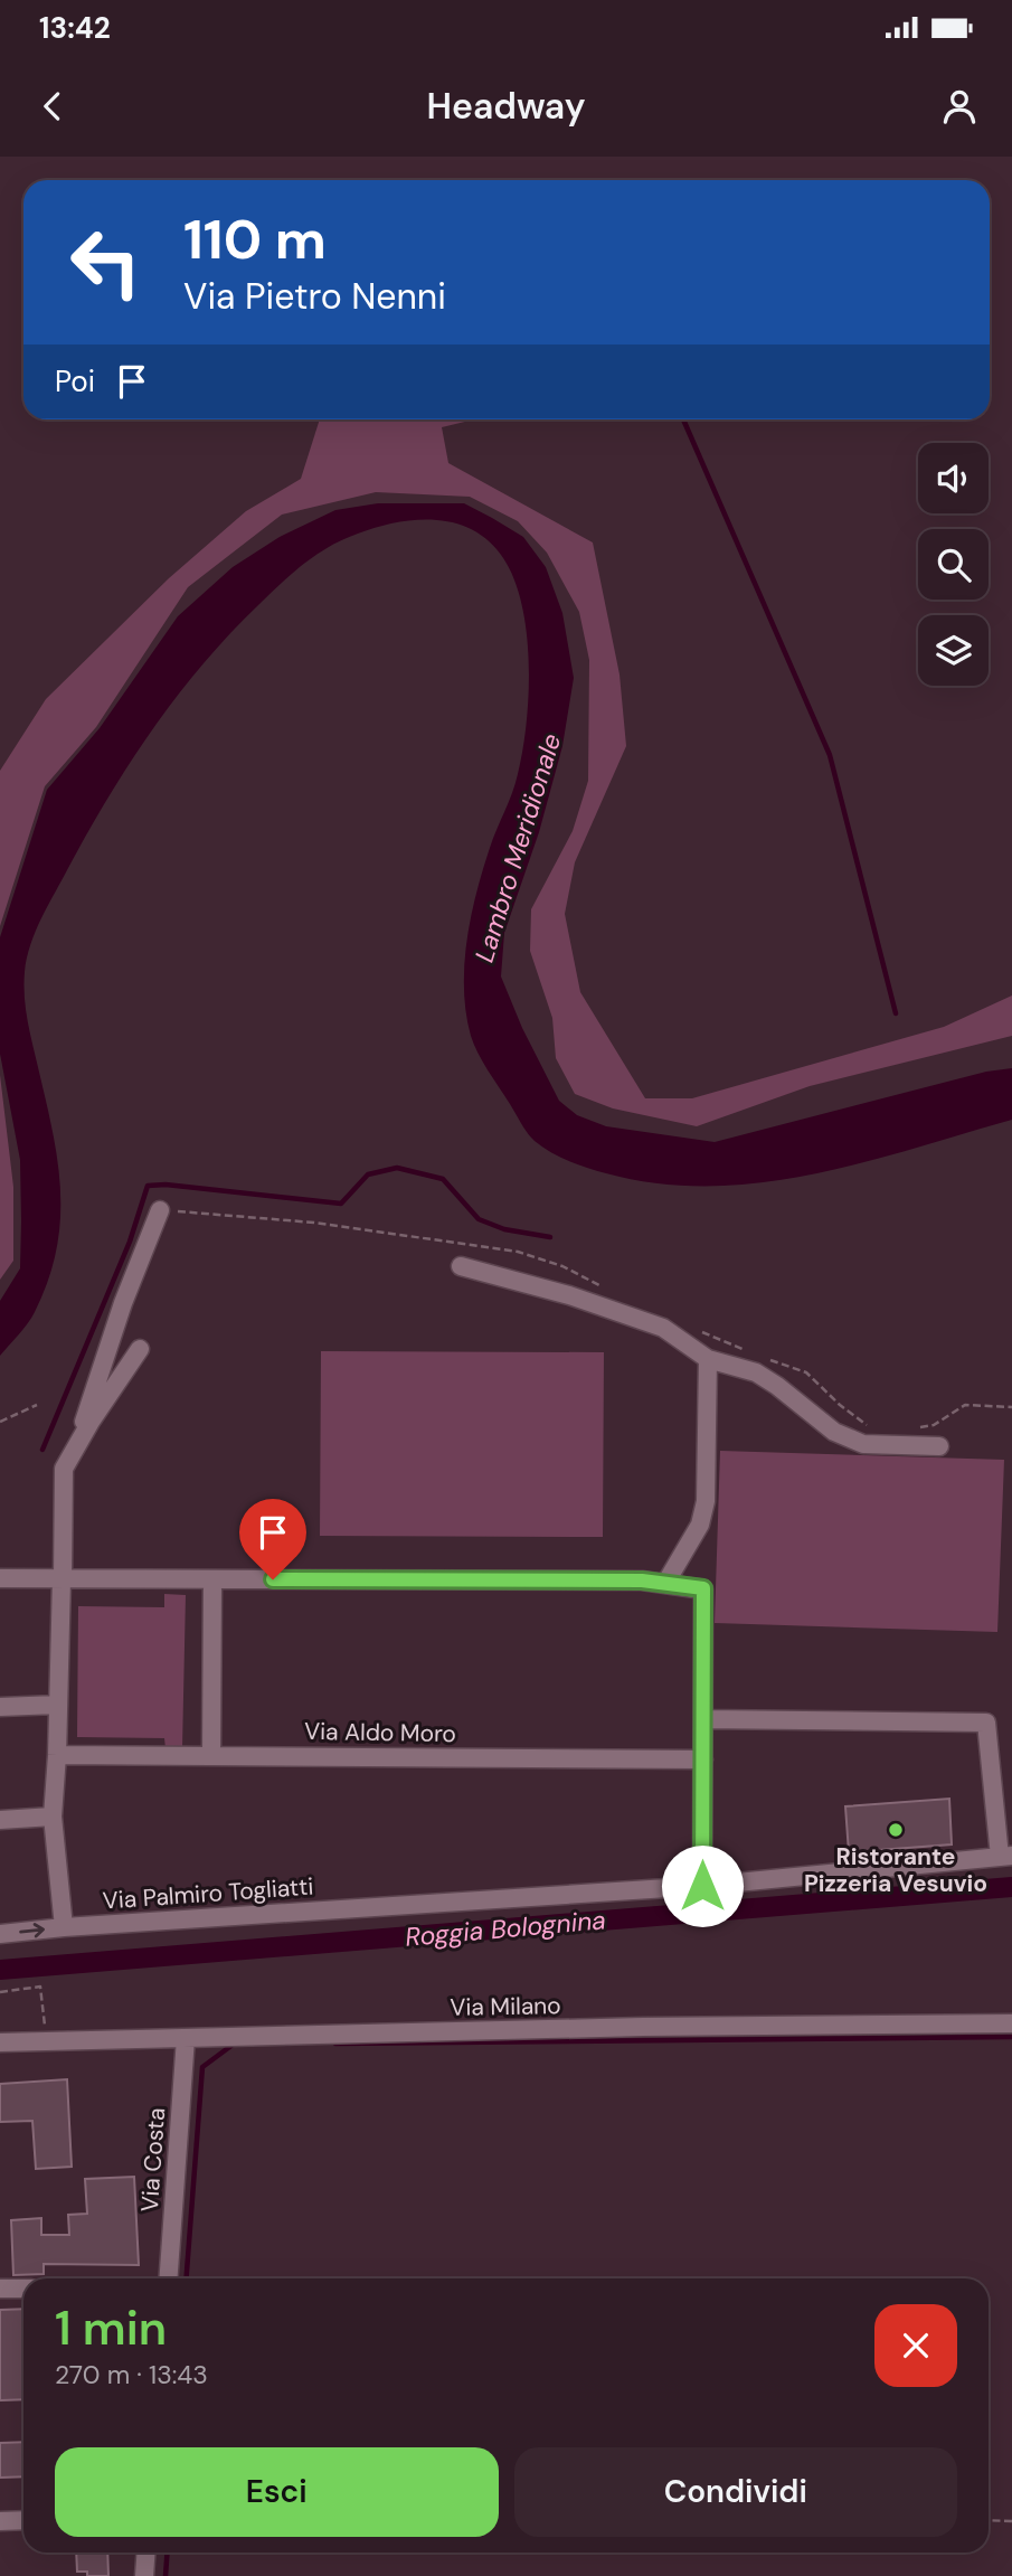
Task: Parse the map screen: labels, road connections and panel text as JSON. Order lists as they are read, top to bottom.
{
  "streets": {
    "street": [
      "Via Aldo Moro",
      "Via Palmiro Togliatti",
      "Via Milano",
      "Via Costa"
    ]
  },
  "crossings": [
    ["Via Milano", "Via Costa"]
  ],
  "water": ["Lambro Meridionale", "Roggia Bolognina"],
  "places": ["Ristorante Pizzeria Vesuvio"],
  "page": {
    "status": "13:42",
    "header": "Headway",
    "turn": ["110 m", "Via Pietro Nenni"],
    "then": "Poi",
    "heading": ["1 min", "270 m · 13:43"],
    "buttons": ["Esci", "Condividi"]
  }
}
